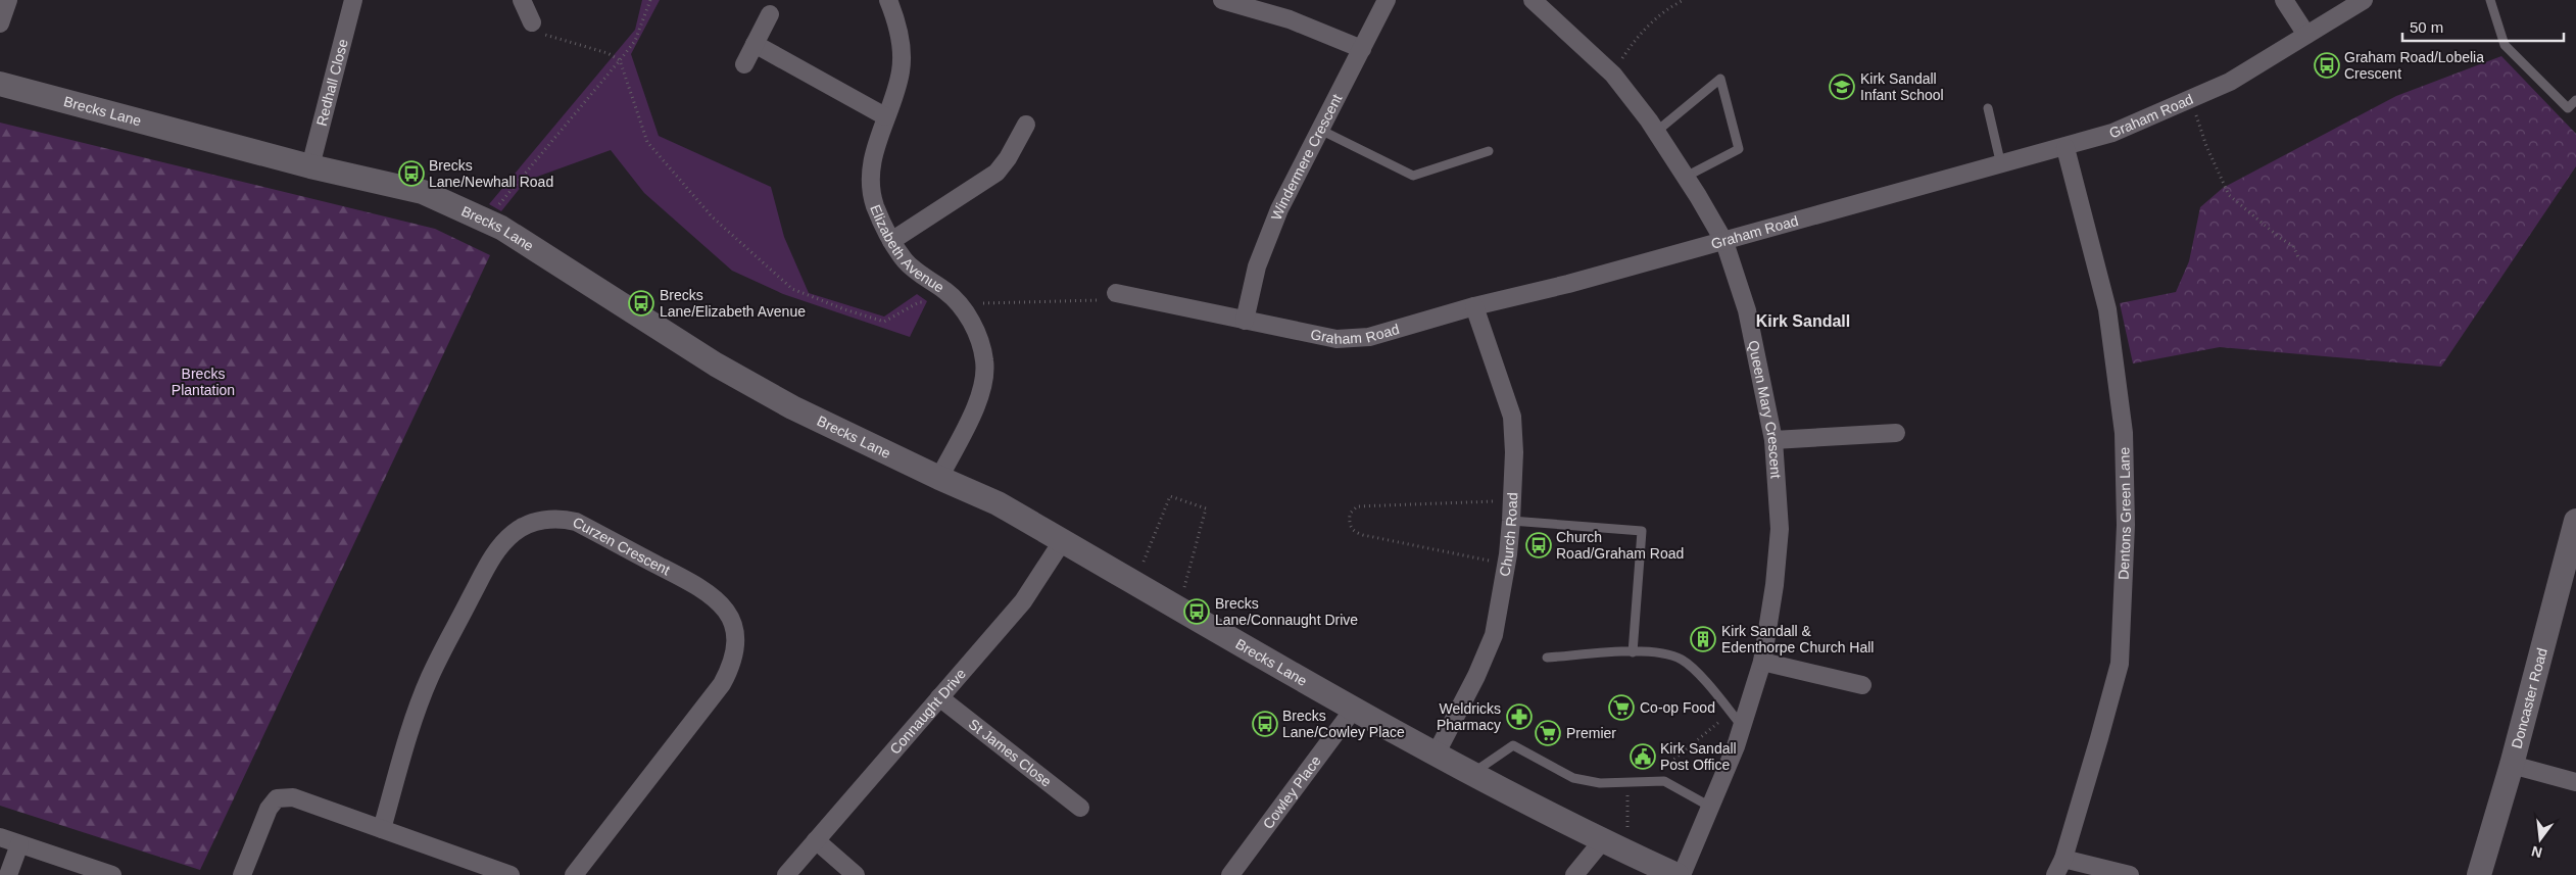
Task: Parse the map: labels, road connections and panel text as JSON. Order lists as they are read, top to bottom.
{
  "streets": {
    "street": [
      "Redhall Close",
      "Brecks Lane",
      "Graham Road",
      "Windermere Crescent",
      "Elizabeth Avenue",
      "Queen Mary Crescent",
      "Dentons Green Lane",
      "Church Road",
      "Curzen Crescent",
      "Doncaster Road",
      "Connaught Drive",
      "St James Close",
      "Cowley Place"
    ]
  },
  "crossings": [
    ["Redhall Close", "Brecks Lane"],
    ["Brecks Lane", "Elizabeth Avenue"],
    ["Brecks Lane", "Church Road"],
    ["Brecks Lane", "Connaught Drive"],
    ["Brecks Lane", "Cowley Place"],
    ["Graham Road", "Windermere Crescent"],
    ["Graham Road", "Queen Mary Crescent"],
    ["Graham Road", "Dentons Green Lane"],
    ["Graham Road", "Church Road"],
    ["Connaught Drive", "St James Close"]
  ],
  "districts": ["Kirk Sandall"],
  "parks": ["Brecks Plantation"],
  "places": {
    "bus stop": [
      "Graham Road/Lobelia Crescent",
      "Brecks Lane/Newhall Road",
      "Brecks Lane/Elizabeth Avenue",
      "Church Road/Graham Road",
      "Brecks Lane/Connaught Drive",
      "Brecks Lane/Cowley Place"
    ],
    "school or university": ["Kirk Sandall Infant School"],
    "building": ["Kirk Sandall & Edenthorpe Church Hall"],
    "supermarket": ["Co-op Food", "Premier"],
    "pharmacy": ["Weldricks Pharmacy"],
    "public building": ["Kirk Sandall Post Office"]
  },
  "scale_bar": "50 m",
  "north": "bottom"
}
